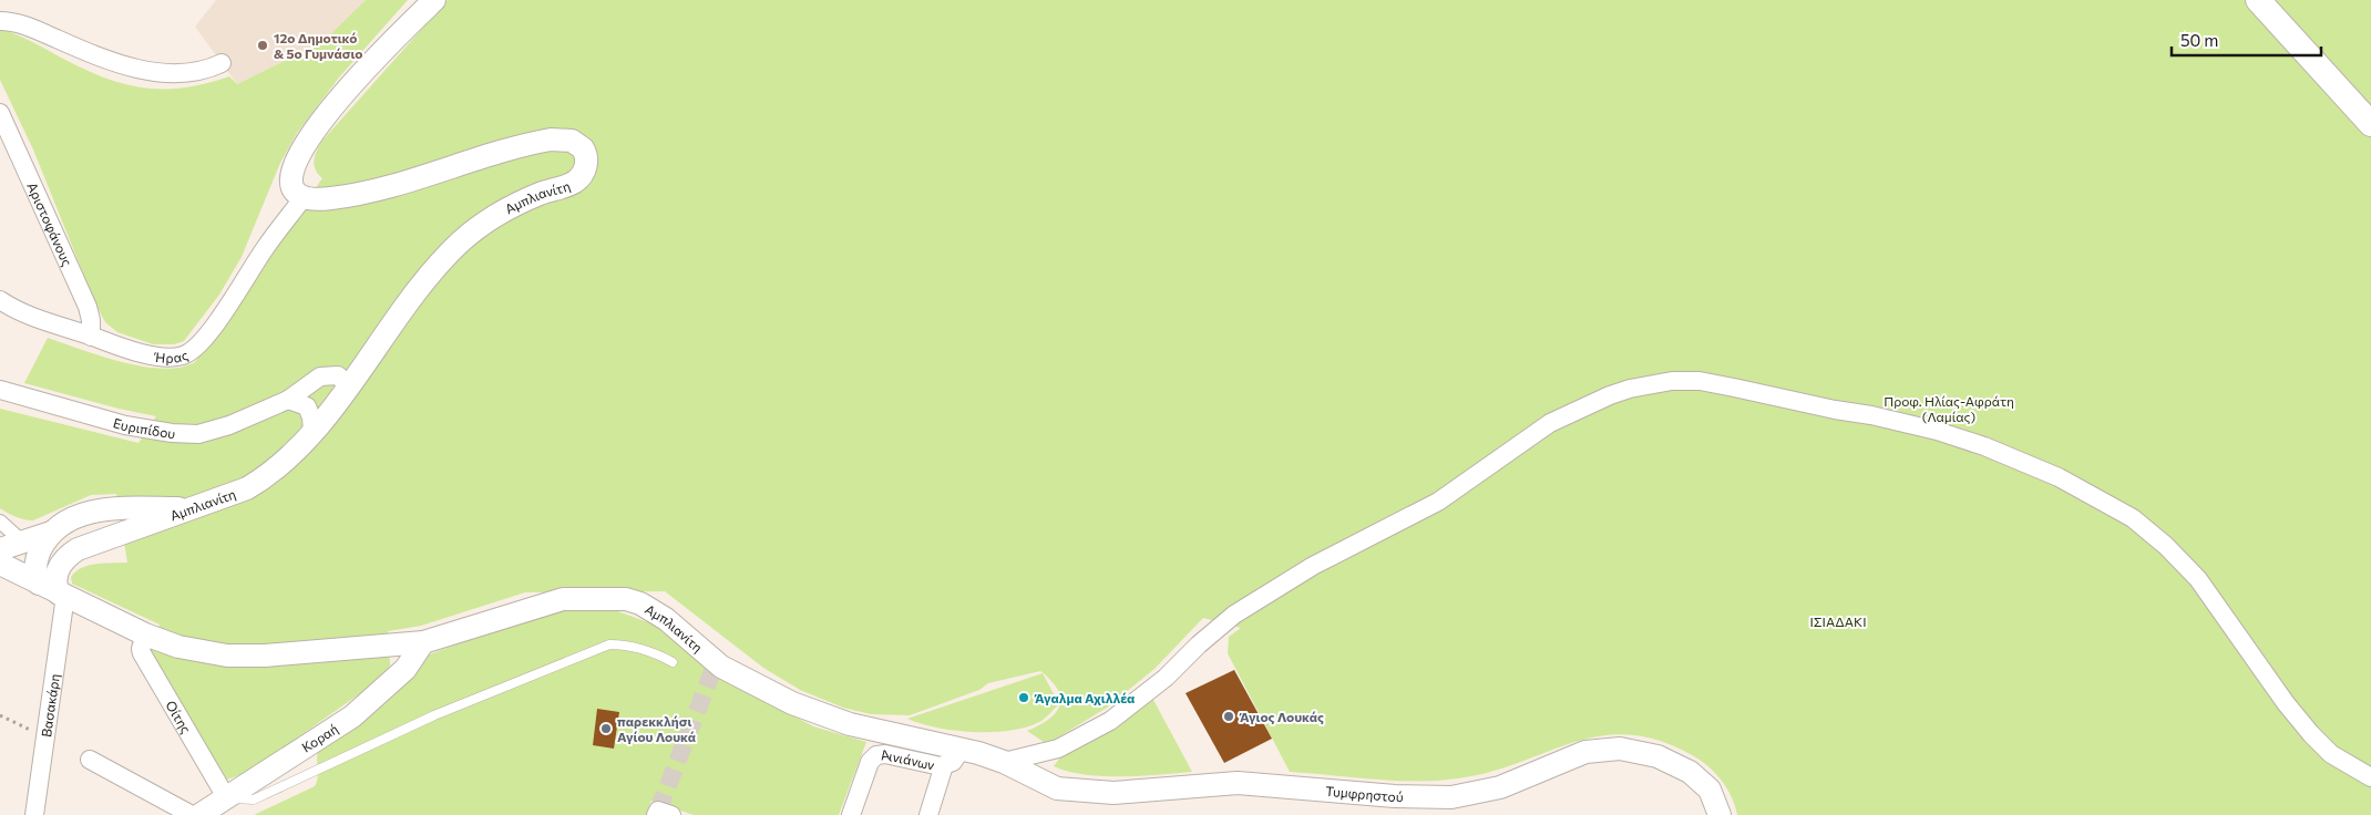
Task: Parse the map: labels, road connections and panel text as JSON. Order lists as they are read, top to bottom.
{
  "streets": {
    "street": [
      "Αμπλιανίτη",
      "Αριστοφάνους",
      "Ήρας",
      "Ευριπίδου",
      "Βασακάρη",
      "Οίτης",
      "Κοραή",
      "Αινιάνων",
      "Τυμφρηστού"
    ]
  },
  "crossings": [
    ["Αμπλιανίτη", "Ήρας"],
    ["Αμπλιανίτη", "Ευριπίδου"],
    ["Αμπλιανίτη", "Βασακάρη"],
    ["Αμπλιανίτη", "Οίτης"],
    ["Αμπλιανίτη", "Κοραή"],
    ["Αμπλιανίτη", "Αινιάνων"],
    ["Αμπλιανίτη", "Τυμφρηστού"],
    ["Αριστοφάνους", "Ήρας"],
    ["Οίτης", "Κοραή"],
    ["Αινιάνων", "Τυμφρηστού"]
  ],
  "parks": ["Προφ. Ηλίας-Αφράτη (Λαμίας)", "ΙΣΙΑΔΑΚΙ"],
  "places": [
    "12ο Δημοτικό & 5ο Γυμνάσιο",
    "Άγαλμα Αχιλλέα",
    "Άγιος Λουκάς",
    "παρεκκλήσι Αγίου Λουκά"
  ],
  "scale_bar": "50 m"
}
